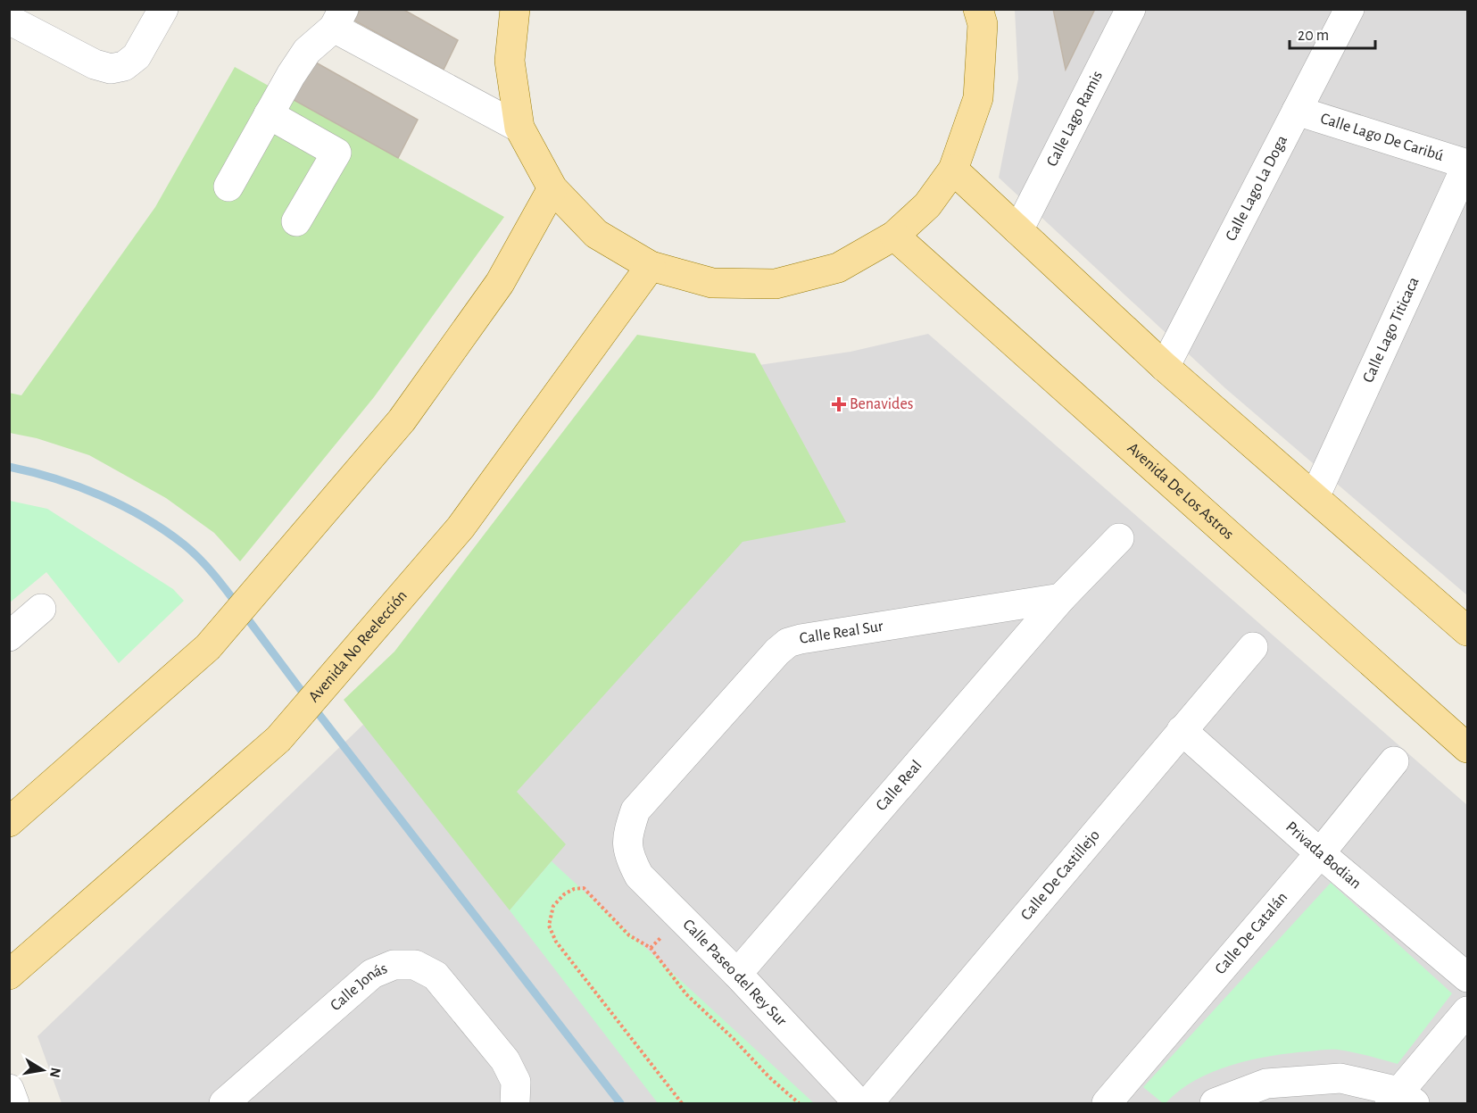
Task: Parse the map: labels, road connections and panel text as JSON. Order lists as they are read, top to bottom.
{
  "streets": {
    "main road": ["Avenida De Los Astros", "Avenida No Reelección"],
    "street": [
      "Calle Lago Ramis",
      "Calle Lago De Caribú",
      "Calle Lago La Doga",
      "Calle Lago Titicaca",
      "Calle Real Sur",
      "Calle Real",
      "Privada Bodian",
      "Calle De Castillejo",
      "Calle De Catalán",
      "Calle Paseo del Rey Sur",
      "Calle Jonás"
    ]
  },
  "crossings": [
    ["Calle Lago De Caribú", "Calle Lago La Doga"],
    ["Calle Lago De Caribú", "Calle Lago Titicaca"],
    ["Calle Real Sur", "Calle Real"],
    ["Calle Real Sur", "Calle Paseo del Rey Sur"],
    ["Calle Real", "Calle Paseo del Rey Sur"],
    ["Privada Bodian", "Calle De Castillejo"],
    ["Privada Bodian", "Calle De Catalán"]
  ],
  "places": {
    "health": ["Benavides"]
  },
  "scale_bar": "20 m",
  "north": "right"
}
